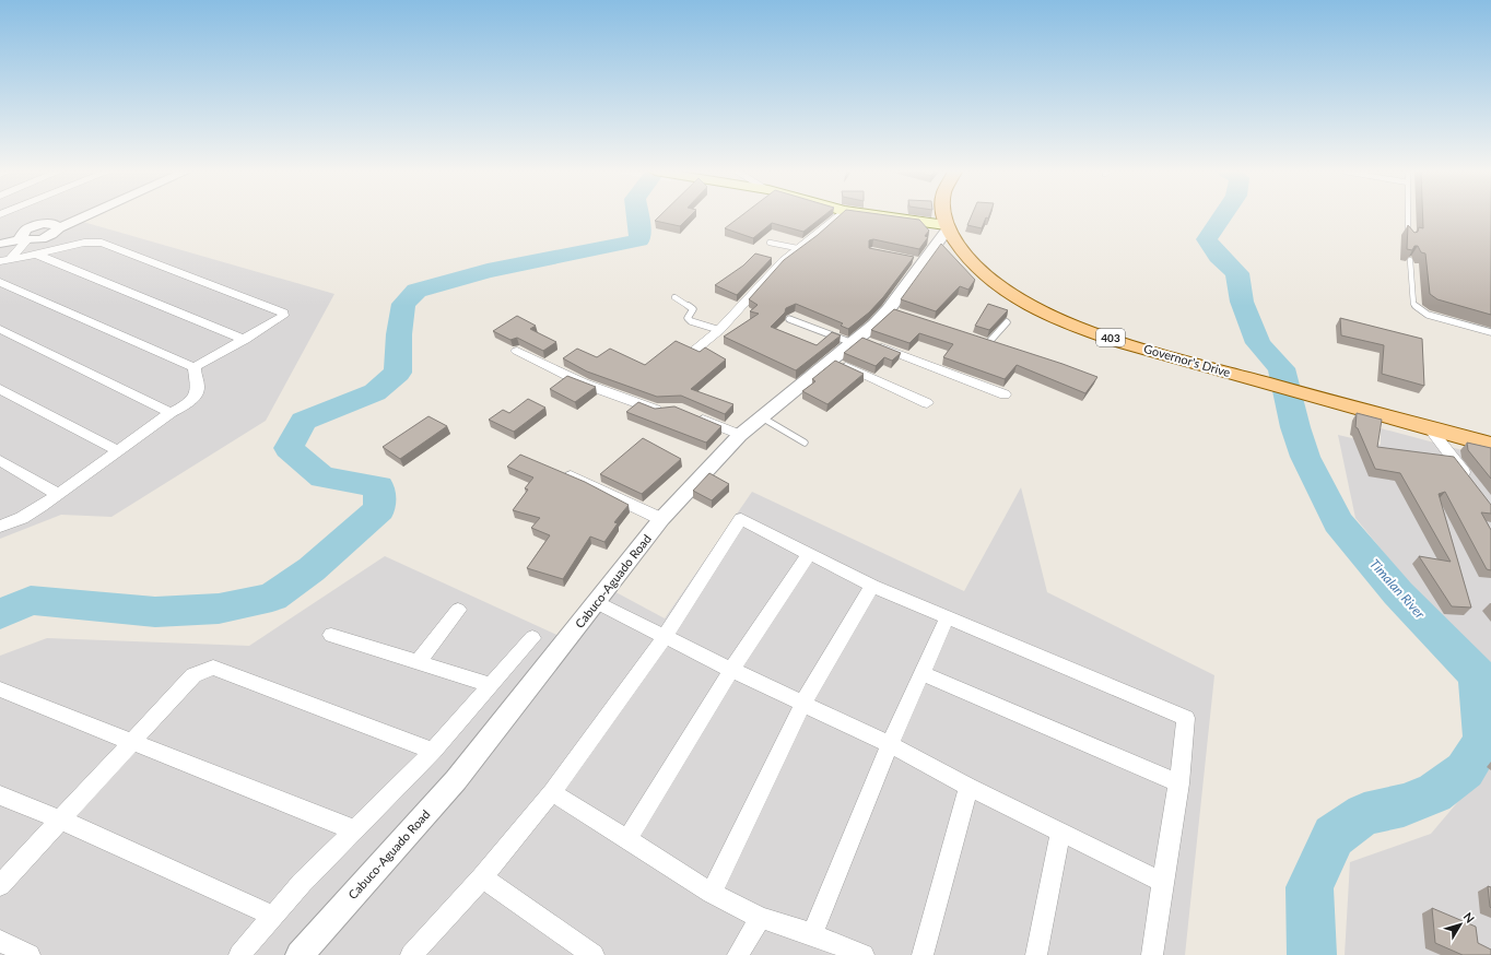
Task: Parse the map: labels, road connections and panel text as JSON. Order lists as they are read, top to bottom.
{
  "streets": {
    "main road": ["403", "Governor's Drive"],
    "street": ["Cabuco-Aguado Road"]
  },
  "crossings": [
    ["Governor's Drive", "Cabuco-Aguado Road"]
  ],
  "water": ["Timalan River"],
  "north": "top right"
}
